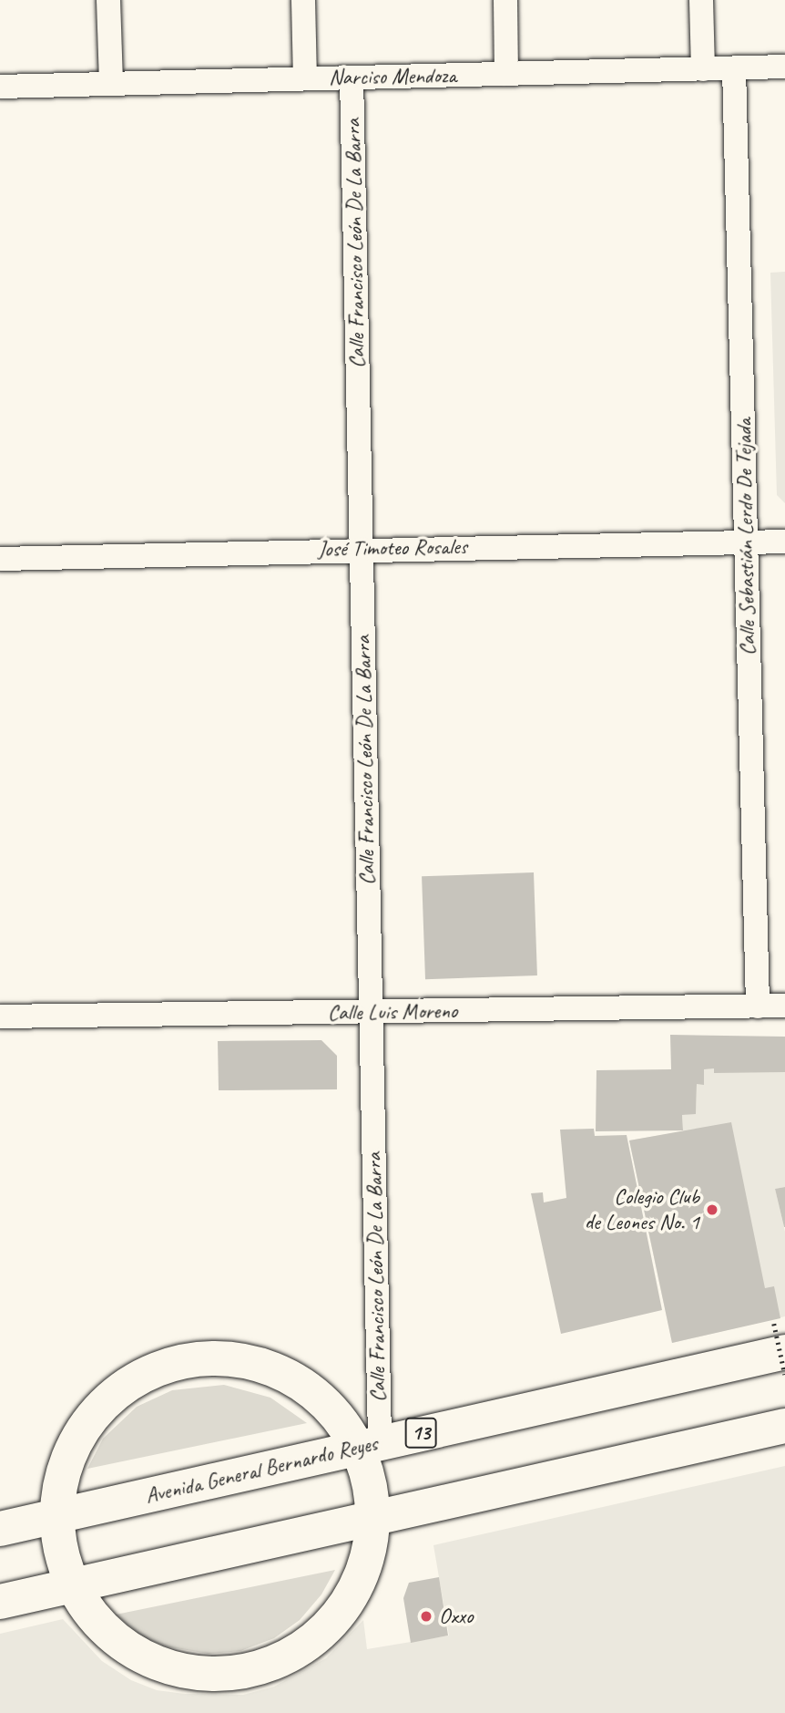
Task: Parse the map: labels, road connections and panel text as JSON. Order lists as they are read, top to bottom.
{
  "streets": {
    "main road": ["13", "Avenida General Bernardo Reyes"],
    "street": [
      "Narciso Mendoza",
      "Calle Francisco León De La Barra",
      "Calle Sebastián Lerdo De Tejada",
      "José Timoteo Rosales",
      "Calle Luis Moreno"
    ]
  },
  "crossings": [
    ["Narciso Mendoza", "Calle Francisco León De La Barra"],
    ["Narciso Mendoza", "Calle Sebastián Lerdo De Tejada"],
    ["Calle Francisco León De La Barra", "José Timoteo Rosales"],
    ["Calle Francisco León De La Barra", "Calle Luis Moreno"],
    ["Calle Francisco León De La Barra", "Avenida General Bernardo Reyes"],
    ["Calle Sebastián Lerdo De Tejada", "José Timoteo Rosales"],
    ["Calle Sebastián Lerdo De Tejada", "Calle Luis Moreno"]
  ],
  "places": ["Colegio Club de Leones No. 1", "Oxxo"]
}
